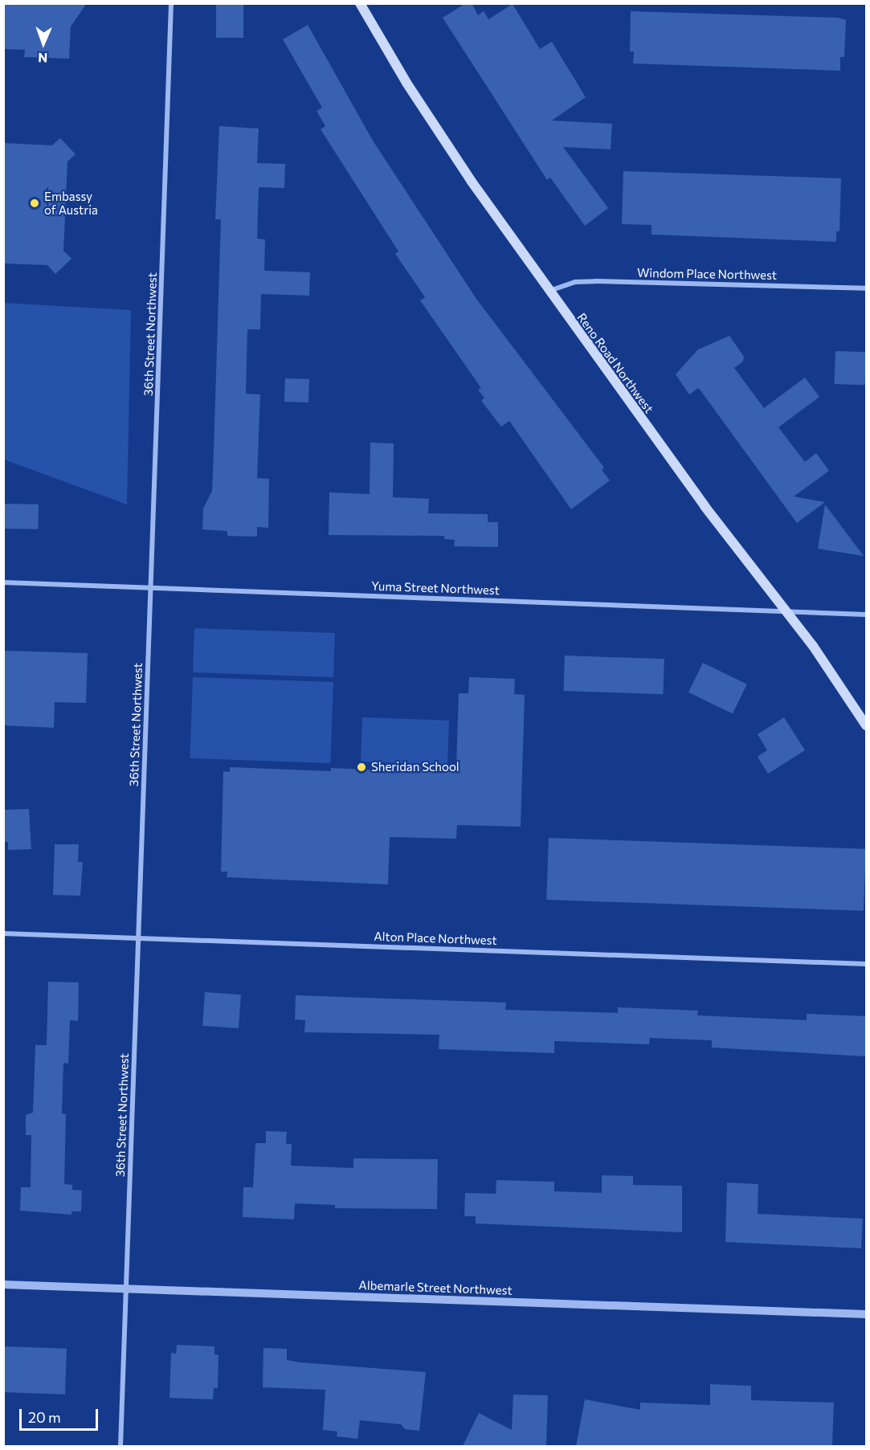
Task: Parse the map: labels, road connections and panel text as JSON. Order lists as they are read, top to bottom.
{
  "streets": {
    "main road": ["Reno Road Northwest"],
    "street": [
      "Windom Place Northwest",
      "36th Street Northwest",
      "Yuma Street Northwest",
      "Alton Place Northwest",
      "Albemarle Street Northwest"
    ]
  },
  "crossings": [
    ["Windom Place Northwest", "Reno Road Northwest"],
    ["36th Street Northwest", "Yuma Street Northwest"],
    ["36th Street Northwest", "Alton Place Northwest"],
    ["36th Street Northwest", "Albemarle Street Northwest"],
    ["Reno Road Northwest", "Yuma Street Northwest"]
  ],
  "places": ["Embassy of Austria", "Sheridan School"],
  "scale_bar": "20 m",
  "north": "bottom"
}
